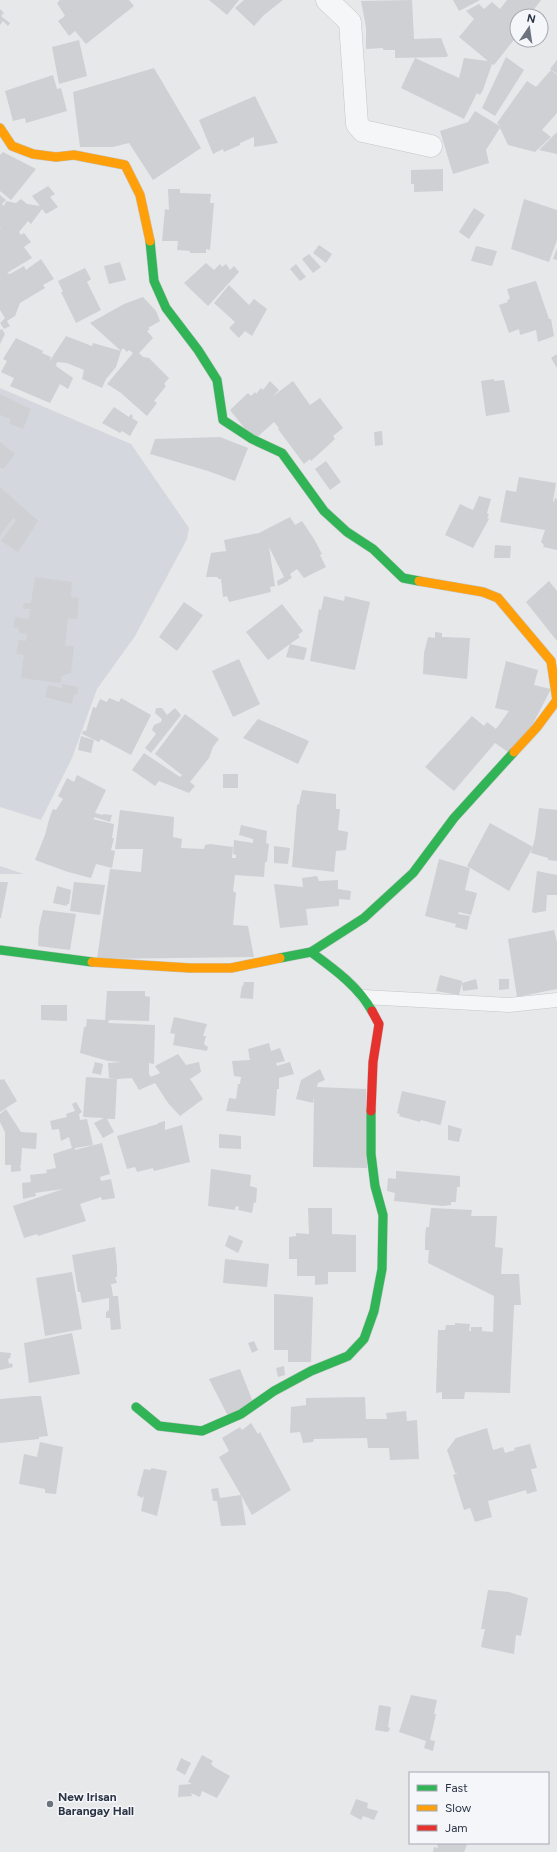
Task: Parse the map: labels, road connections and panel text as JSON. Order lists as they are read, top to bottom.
{
  "places": ["New Irisan Barangay Hall"],
  "legend": ["Fast", "Slow", "Jam"],
  "north": "top"
}
